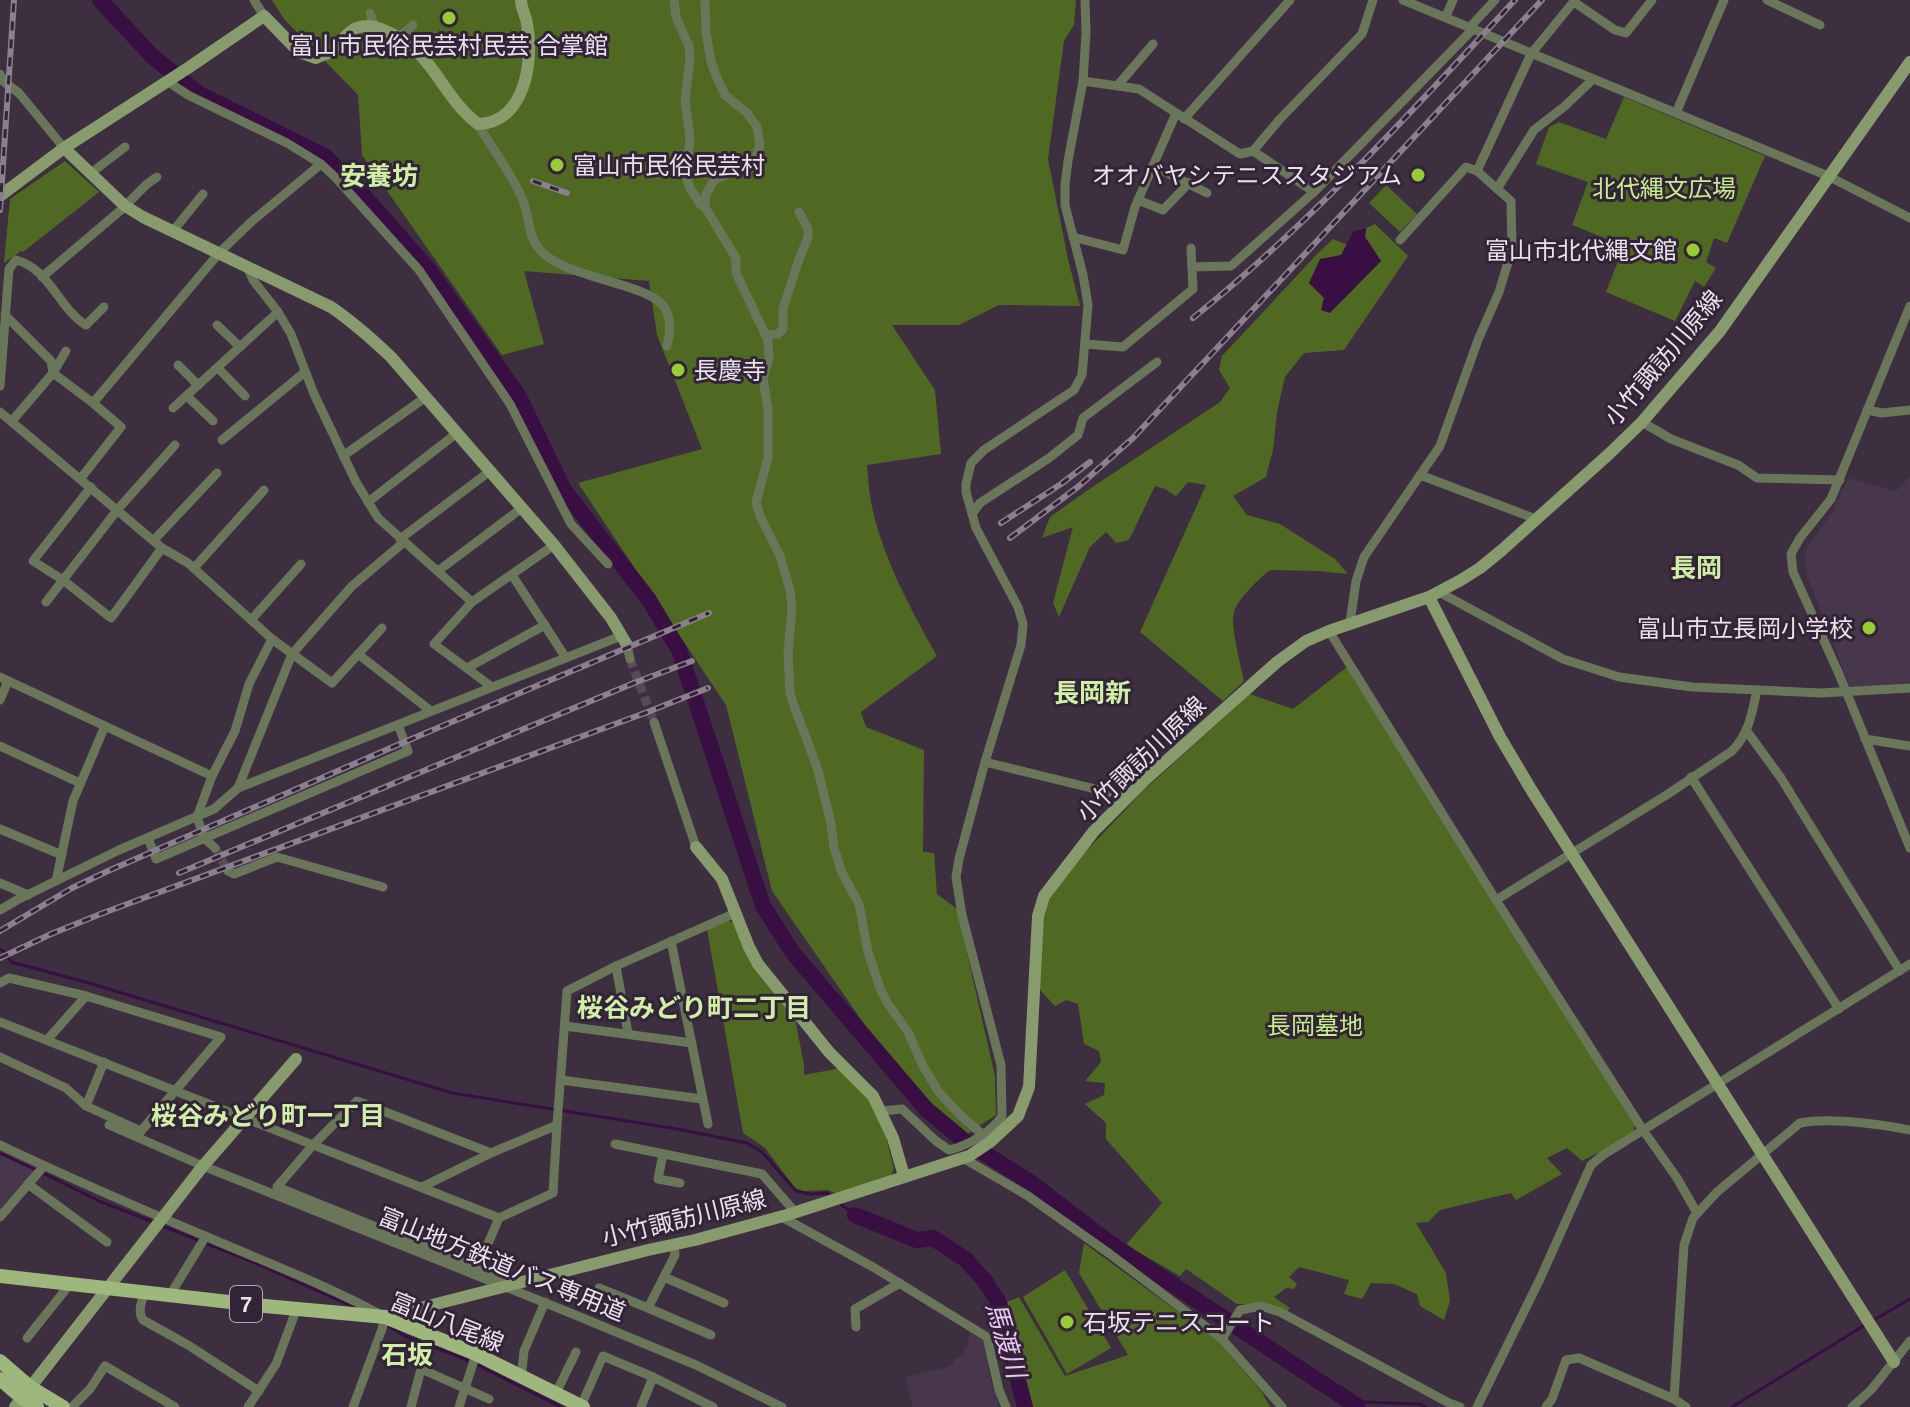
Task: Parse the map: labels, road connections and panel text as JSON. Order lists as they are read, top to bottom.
{
  "streets": {
    "main road": ["7", "富山八尾線"],
    "street": ["小竹諏訪川原線", "富山地方鉄道バス専用道"]
  },
  "crossings": [
    ["小竹諏訪川原線", "富山地方鉄道バス専用道"],
    ["小竹諏訪川原線", "富山八尾線"]
  ],
  "districts": [
    "安養坊",
    "長岡",
    "長岡新",
    "桜谷みどり町二丁目",
    "桜谷みどり町一丁目",
    "石坂"
  ],
  "water": ["馬渡川"],
  "parks": ["北代縄文広場", "長岡墓地"],
  "places": [
    "富山市民俗民芸村民芸 合掌館",
    "富山市民俗民芸村",
    "オオバヤシテニススタジアム",
    "富山市北代縄文館",
    "長慶寺",
    "富山市立長岡小学校",
    "石坂テニスコート"
  ]
}
